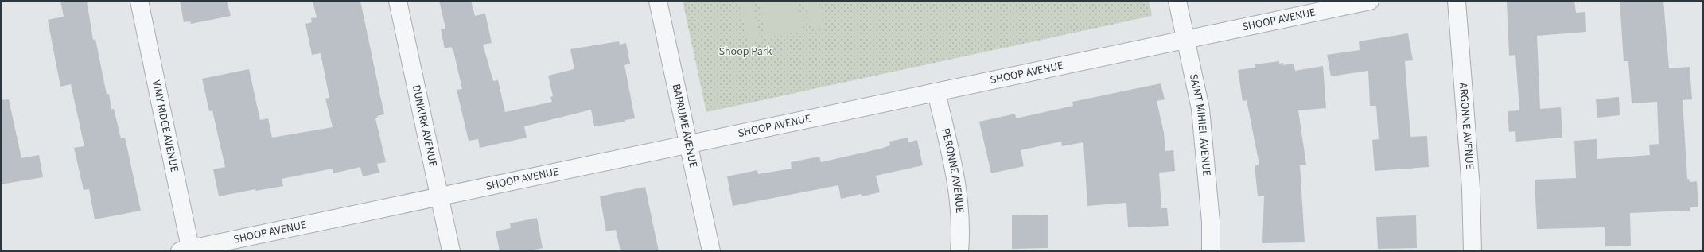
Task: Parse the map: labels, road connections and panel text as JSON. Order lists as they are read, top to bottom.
{
  "streets": {
    "street": [
      "SHOOP AVENUE",
      "VIMY RIDGE AVENUE",
      "DUNKIRK AVENUE",
      "BAPAUME AVENUE",
      "SAINT MIHIEL AVENUE",
      "ARGONNE AVENUE",
      "PERONNE AVENUE"
    ]
  },
  "crossings": [
    ["SHOOP AVENUE", "VIMY RIDGE AVENUE"],
    ["SHOOP AVENUE", "DUNKIRK AVENUE"],
    ["SHOOP AVENUE", "BAPAUME AVENUE"],
    ["SHOOP AVENUE", "SAINT MIHIEL AVENUE"],
    ["SHOOP AVENUE", "PERONNE AVENUE"]
  ],
  "parks": ["Shoop Park"]
}
